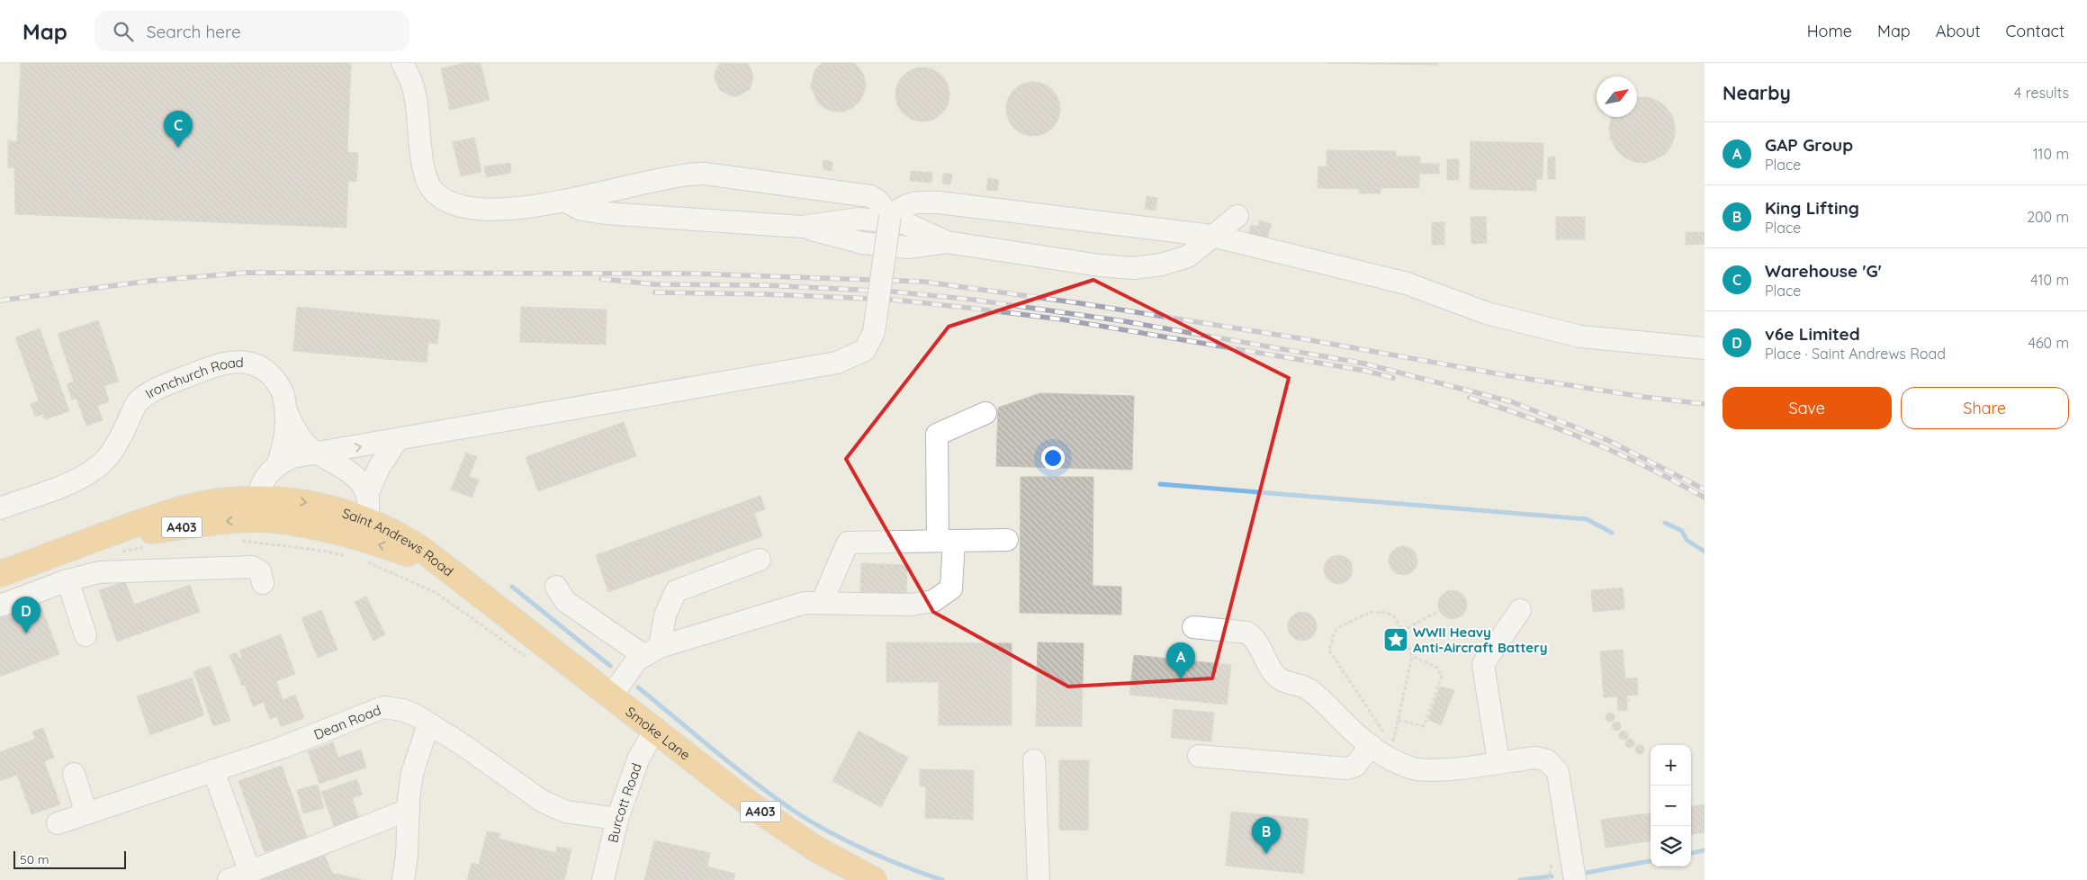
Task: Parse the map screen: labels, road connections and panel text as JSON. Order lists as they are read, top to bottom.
{
  "streets": {
    "highway": ["A403", "Saint Andrews Road", "Smoke Lane"],
    "street": ["Ironchurch Road", "Dean Road", "Burcott Road"]
  },
  "crossings": [
    ["Ironchurch Road", "Saint Andrews Road"],
    ["Saint Andrews Road", "Smoke Lane"],
    ["Dean Road", "Burcott Road"],
    ["Smoke Lane", "Burcott Road"]
  ],
  "places": {
    "place": ["WWII Heavy Anti-Aircraft Battery"]
  },
  "scale_bar": "50 m",
  "north": "top right",
  "page": {
    "header": "Map",
    "search": "Search here",
    "nav": [
      "Home",
      "Map",
      "About",
      "Contact"
    ],
    "heading": ["Nearby", "4 results"],
    "pins": [
      "C",
      "D",
      "A",
      "B"
    ],
    "list": [
      {
        "mark": "A",
        "name": "GAP Group",
        "note": "Place",
        "value": "110 m"
      },
      {
        "mark": "B",
        "name": "King Lifting",
        "note": "Place",
        "value": "200 m"
      },
      {
        "mark": "C",
        "name": "Warehouse 'G'",
        "note": "Place",
        "value": "410 m"
      },
      {
        "mark": "D",
        "name": "v6e Limited",
        "note": "Place · Saint Andrews Road",
        "value": "460 m"
      }
    ],
    "buttons": ["Save", "Share"],
    "map_buttons": ["+", "−"],
    "scale": "50 m"
  }
}
